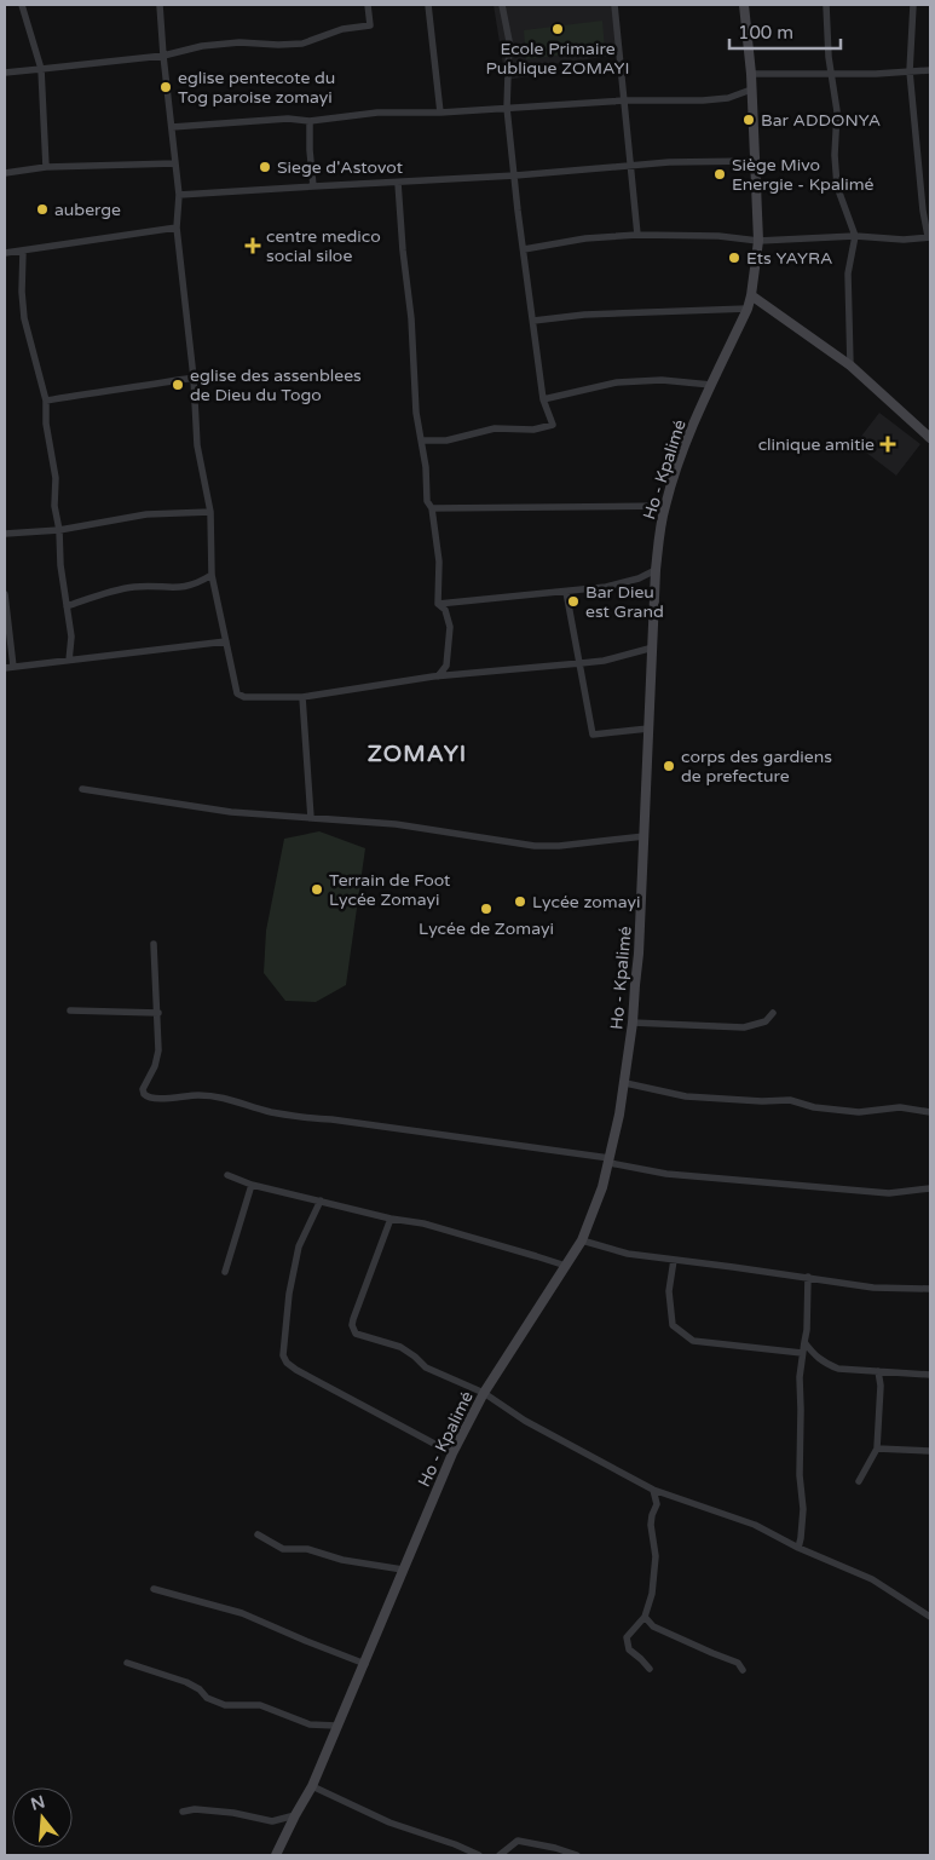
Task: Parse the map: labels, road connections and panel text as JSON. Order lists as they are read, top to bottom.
{
  "streets": {
    "main road": ["Ho - Kpalimé"]
  },
  "districts": ["ZOMAYI"],
  "places": {
    "other": [
      "Ecole Primaire Publique ZOMAYI",
      "eglise pentecote du Tog paroise zomayi",
      "Bar ADDONYA",
      "Siege d'Astovot",
      "Siège Mivo Energie - Kpalimé",
      "auberge",
      "Ets YAYRA",
      "eglise des assenblees de Dieu du Togo",
      "Bar Dieu est Grand",
      "corps des gardiens de prefecture",
      "Terrain de Foot Lycée Zomayi",
      "Lycée zomayi",
      "Lycée de Zomayi"
    ],
    "health": ["centre medico social siloe", "clinique amitie"]
  },
  "scale_bar": "100 m",
  "north": "top"
}
